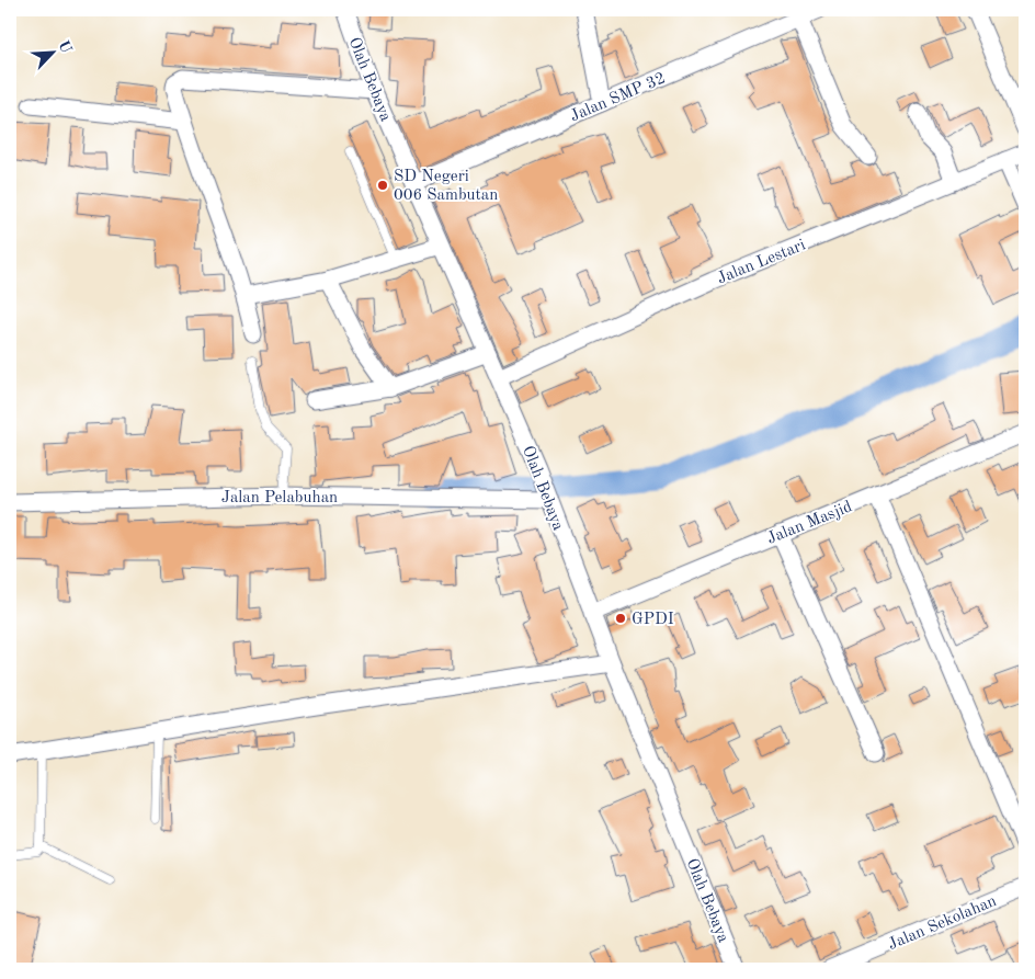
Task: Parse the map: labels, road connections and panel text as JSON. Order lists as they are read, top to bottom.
{
  "streets": {
    "street": [
      "Olah Bebaya",
      "Jalan SMP 32",
      "Jalan Lestari",
      "Jalan Pelabuhan",
      "Jalan Masjid",
      "Jalan Sekolahan"
    ]
  },
  "crossings": [
    ["Olah Bebaya", "Jalan SMP 32"],
    ["Olah Bebaya", "Jalan Lestari"],
    ["Olah Bebaya", "Jalan Pelabuhan"],
    ["Olah Bebaya", "Jalan Masjid"]
  ],
  "places": ["SD Negeri 006 Sambutan", "GPDI"],
  "north": "top right"
}
